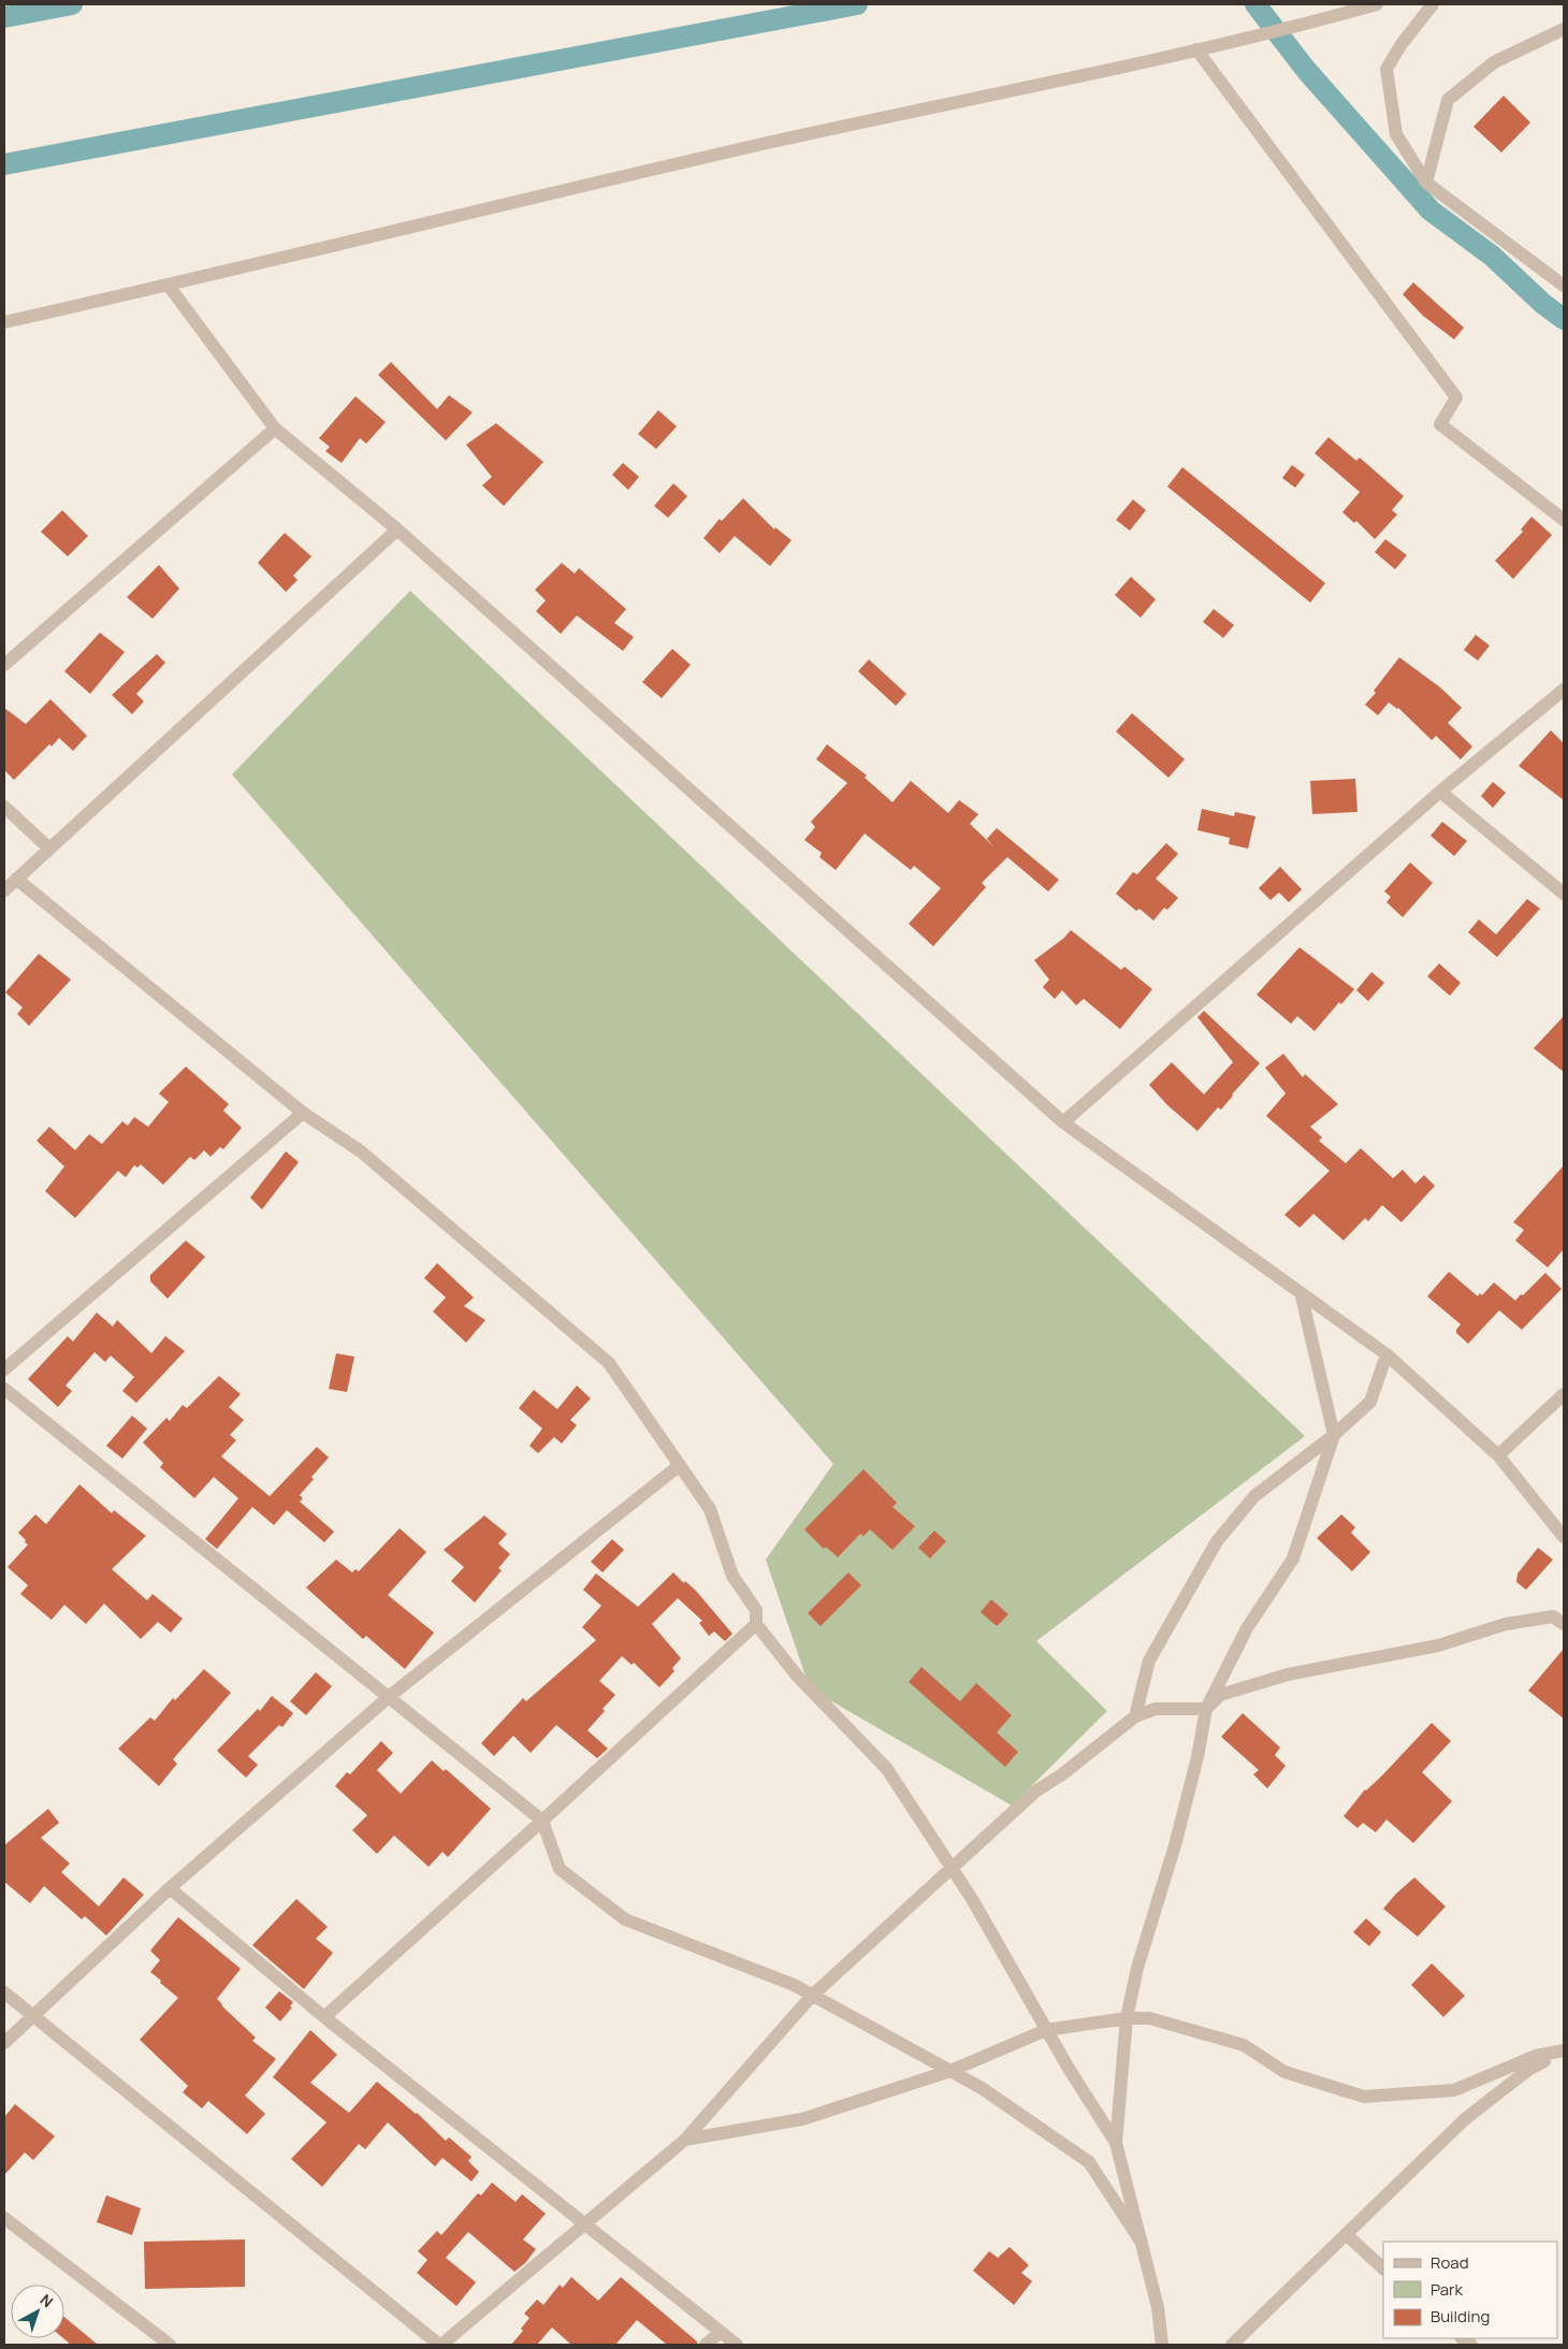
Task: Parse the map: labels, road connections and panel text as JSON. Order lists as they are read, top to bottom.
{
  "legend": ["Road", "Park", "Building"],
  "north": "top right"
}
